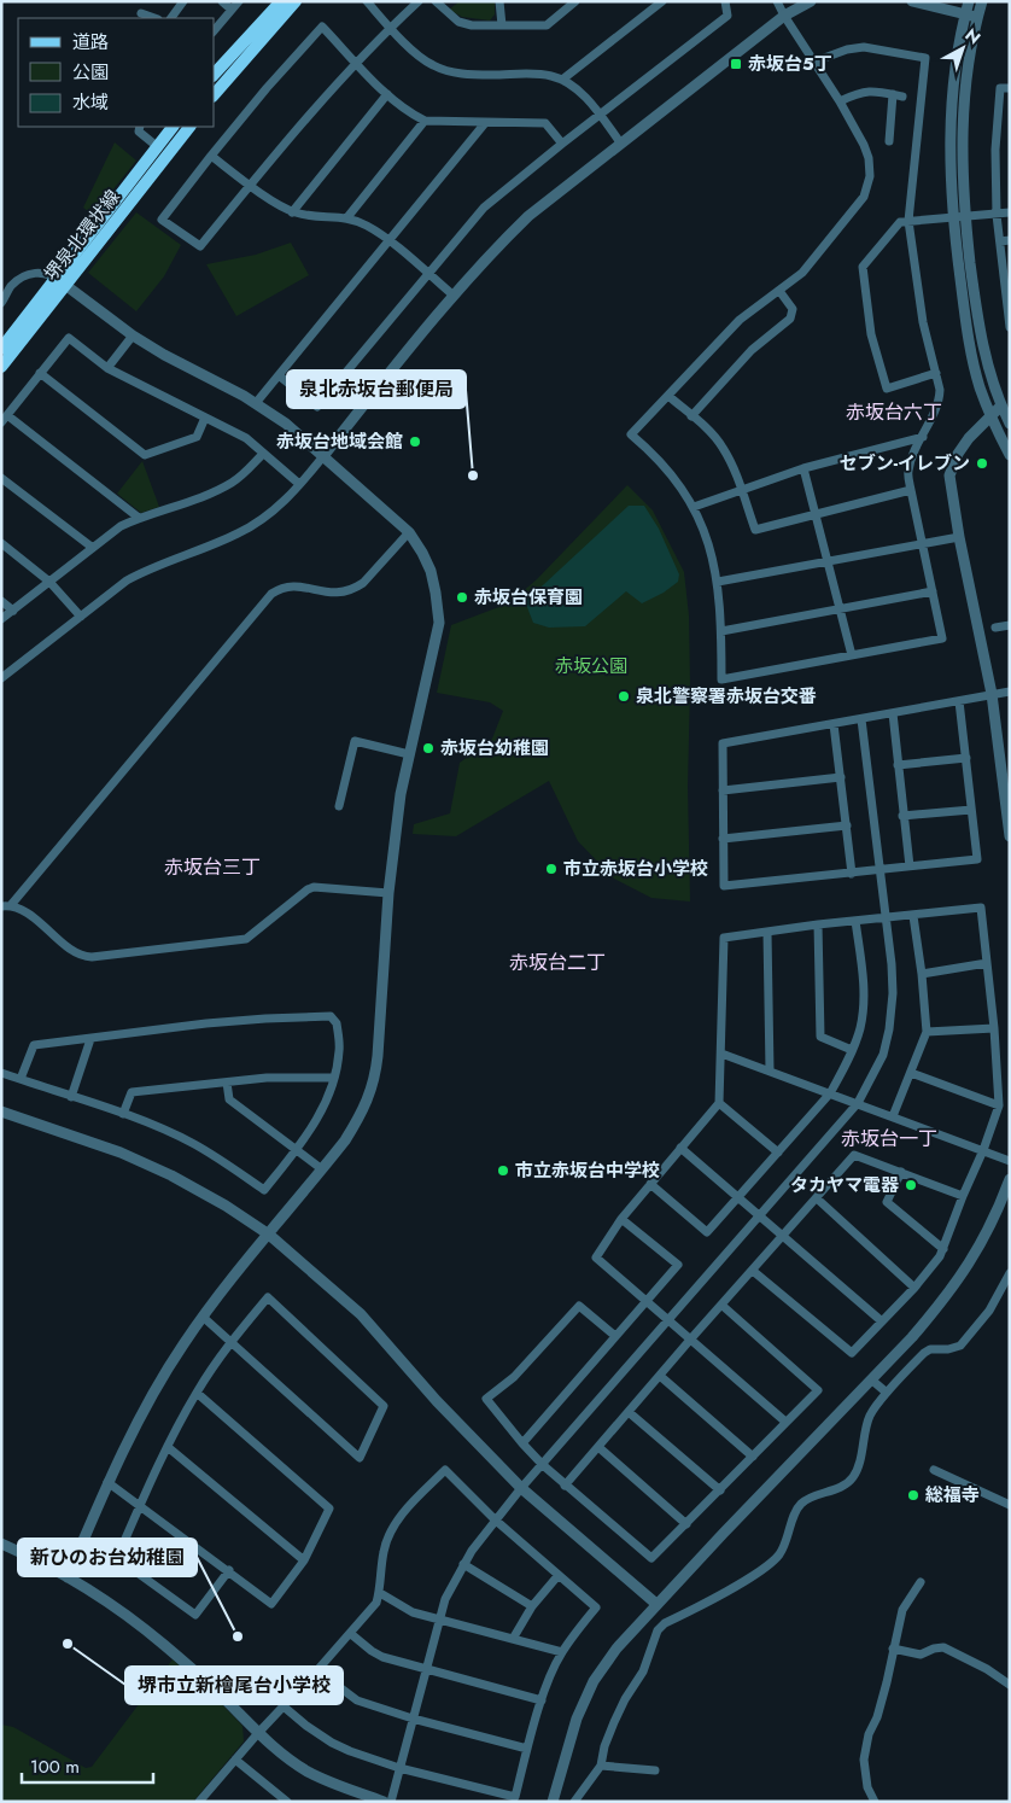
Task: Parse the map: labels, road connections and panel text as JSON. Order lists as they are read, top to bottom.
{
  "streets": {
    "main road": ["堺泉北環状線"]
  },
  "districts": [
    "赤坂台六丁",
    "赤坂台三丁",
    "赤坂台二丁",
    "赤坂台一丁"
  ],
  "parks": ["赤坂公園"],
  "places": {
    "transit": ["赤坂台5丁"],
    "other": [
      "赤坂台地域会館",
      "セブン-イレブン",
      "泉北赤坂台郵便局",
      "赤坂台保育園",
      "泉北警察署赤坂台交番",
      "赤坂台幼稚園",
      "市立赤坂台小学校",
      "市立赤坂台中学校",
      "タカヤマ電器",
      "総福寺",
      "新ひのお台幼稚園",
      "堺市立新檜尾台小学校"
    ]
  },
  "legend": ["道路", "公園", "水域"],
  "scale_bar": "100 m",
  "north": "top right"
}
